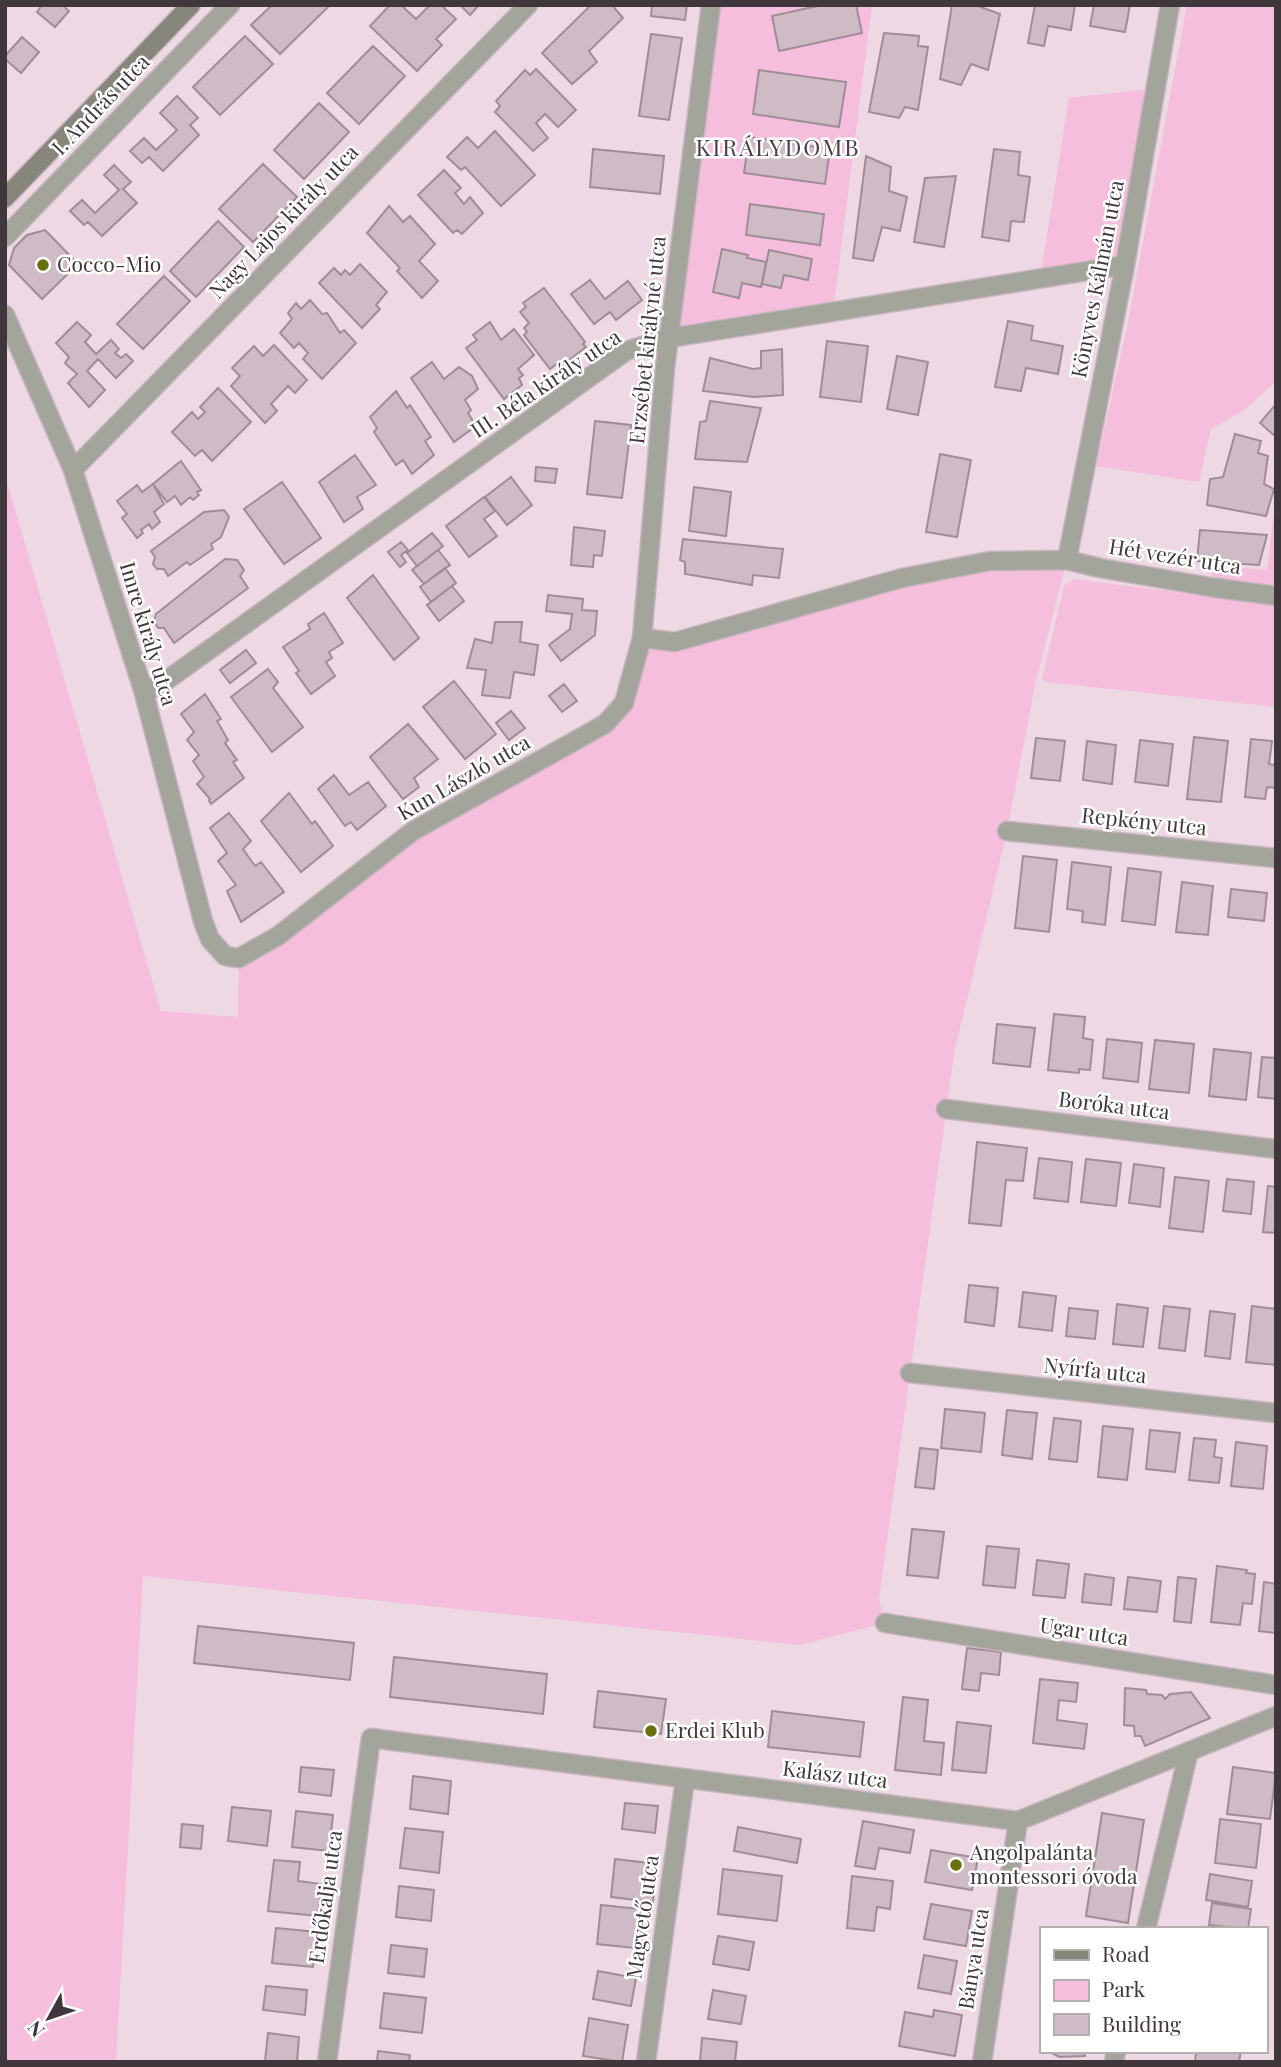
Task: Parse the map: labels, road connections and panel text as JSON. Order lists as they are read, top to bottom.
{
  "streets": {
    "main road": ["I. András utca"],
    "street": [
      "Nagy Lajos király utca",
      "Könyves Kálmán utca",
      "Erzsébet királyné utca",
      "III. Béla király utca",
      "Hét vezér utca",
      "Imre király utca",
      "Kun László utca",
      "Repkény utca",
      "Boróka utca",
      "Nyírfa utca",
      "Ugar utca",
      "Kalász utca",
      "Erdőkalja utca",
      "Magvető utca",
      "Bánya utca"
    ]
  },
  "crossings": [
    ["Nagy Lajos király utca", "Imre király utca"],
    ["Könyves Kálmán utca", "III. Béla király utca"],
    ["Könyves Kálmán utca", "Hét vezér utca"],
    ["Erzsébet királyné utca", "III. Béla király utca"],
    ["Erzsébet királyné utca", "Kun László utca"],
    ["III. Béla király utca", "Imre király utca"],
    ["Imre király utca", "Kun László utca"],
    ["Kalász utca", "Erdőkalja utca"],
    ["Kalász utca", "Magvető utca"],
    ["Kalász utca", "Bánya utca"]
  ],
  "districts": ["KIRÁLYDOMB"],
  "places": ["Cocco-Mio", "Erdei Klub", "Angolpalánta montessori óvoda"],
  "legend": ["Road", "Park", "Building"],
  "north": "bottom left"
}
